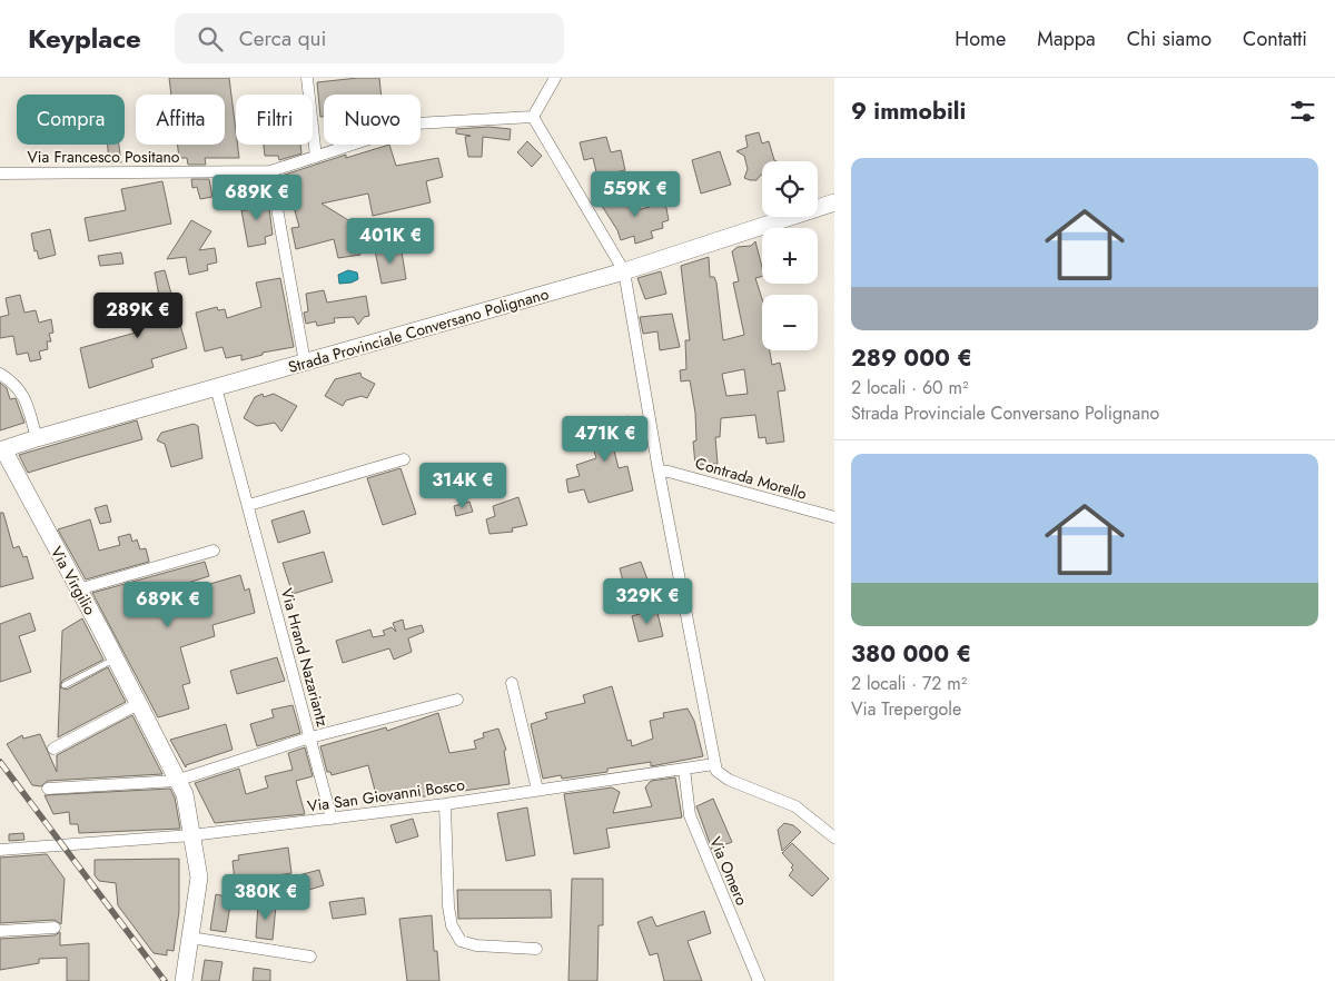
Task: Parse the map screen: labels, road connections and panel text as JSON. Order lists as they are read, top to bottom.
{
  "streets": {
    "main road": ["Strada Provinciale Conversano Polignano", "Via Virgilio"],
    "street": [
      "Via Francesco Positano",
      "Contrada Morello",
      "Via Hrand Nazariantz",
      "Via San Giovanni Bosco",
      "Via Omero"
    ]
  },
  "crossings": [
    ["Strada Provinciale Conversano Polignano", "Via Virgilio"],
    ["Strada Provinciale Conversano Polignano", "Via Hrand Nazariantz"],
    ["Via Virgilio", "Via San Giovanni Bosco"],
    ["Via Hrand Nazariantz", "Via San Giovanni Bosco"],
    ["Via San Giovanni Bosco", "Via Omero"]
  ],
  "page": {
    "header": "Keyplace",
    "search": "Cerca qui",
    "nav": [
      "Home",
      "Mappa",
      "Chi siamo",
      "Contatti"
    ],
    "heading": "9 immobili",
    "chip": [
      "Compra",
      "Affitta",
      "Filtri",
      "Nuovo"
    ],
    "list": [
      {
        "name": "289 000 €",
        "note": "2 locali · 60 m² · Strada Provinciale Conversano Polignano"
      },
      {
        "name": "380 000 €",
        "note": "2 locali · 72 m² · Via Trepergole"
      }
    ],
    "map_buttons": ["+", "−"],
    "price": [
      "559K €",
      "689K €",
      "401K €",
      "289K €",
      "471K €",
      "314K €",
      "329K €",
      "689K €",
      "380K €"
    ]
  }
}
